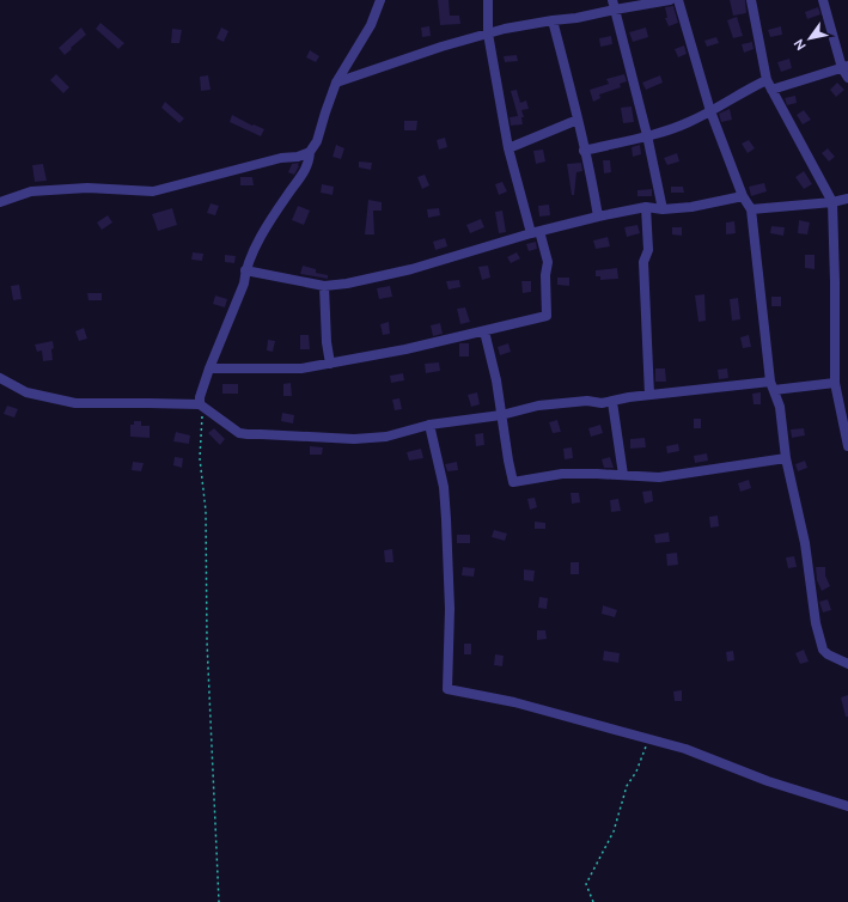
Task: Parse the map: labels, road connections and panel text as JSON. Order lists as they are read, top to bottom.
{
  "north": "bottom left"
}
